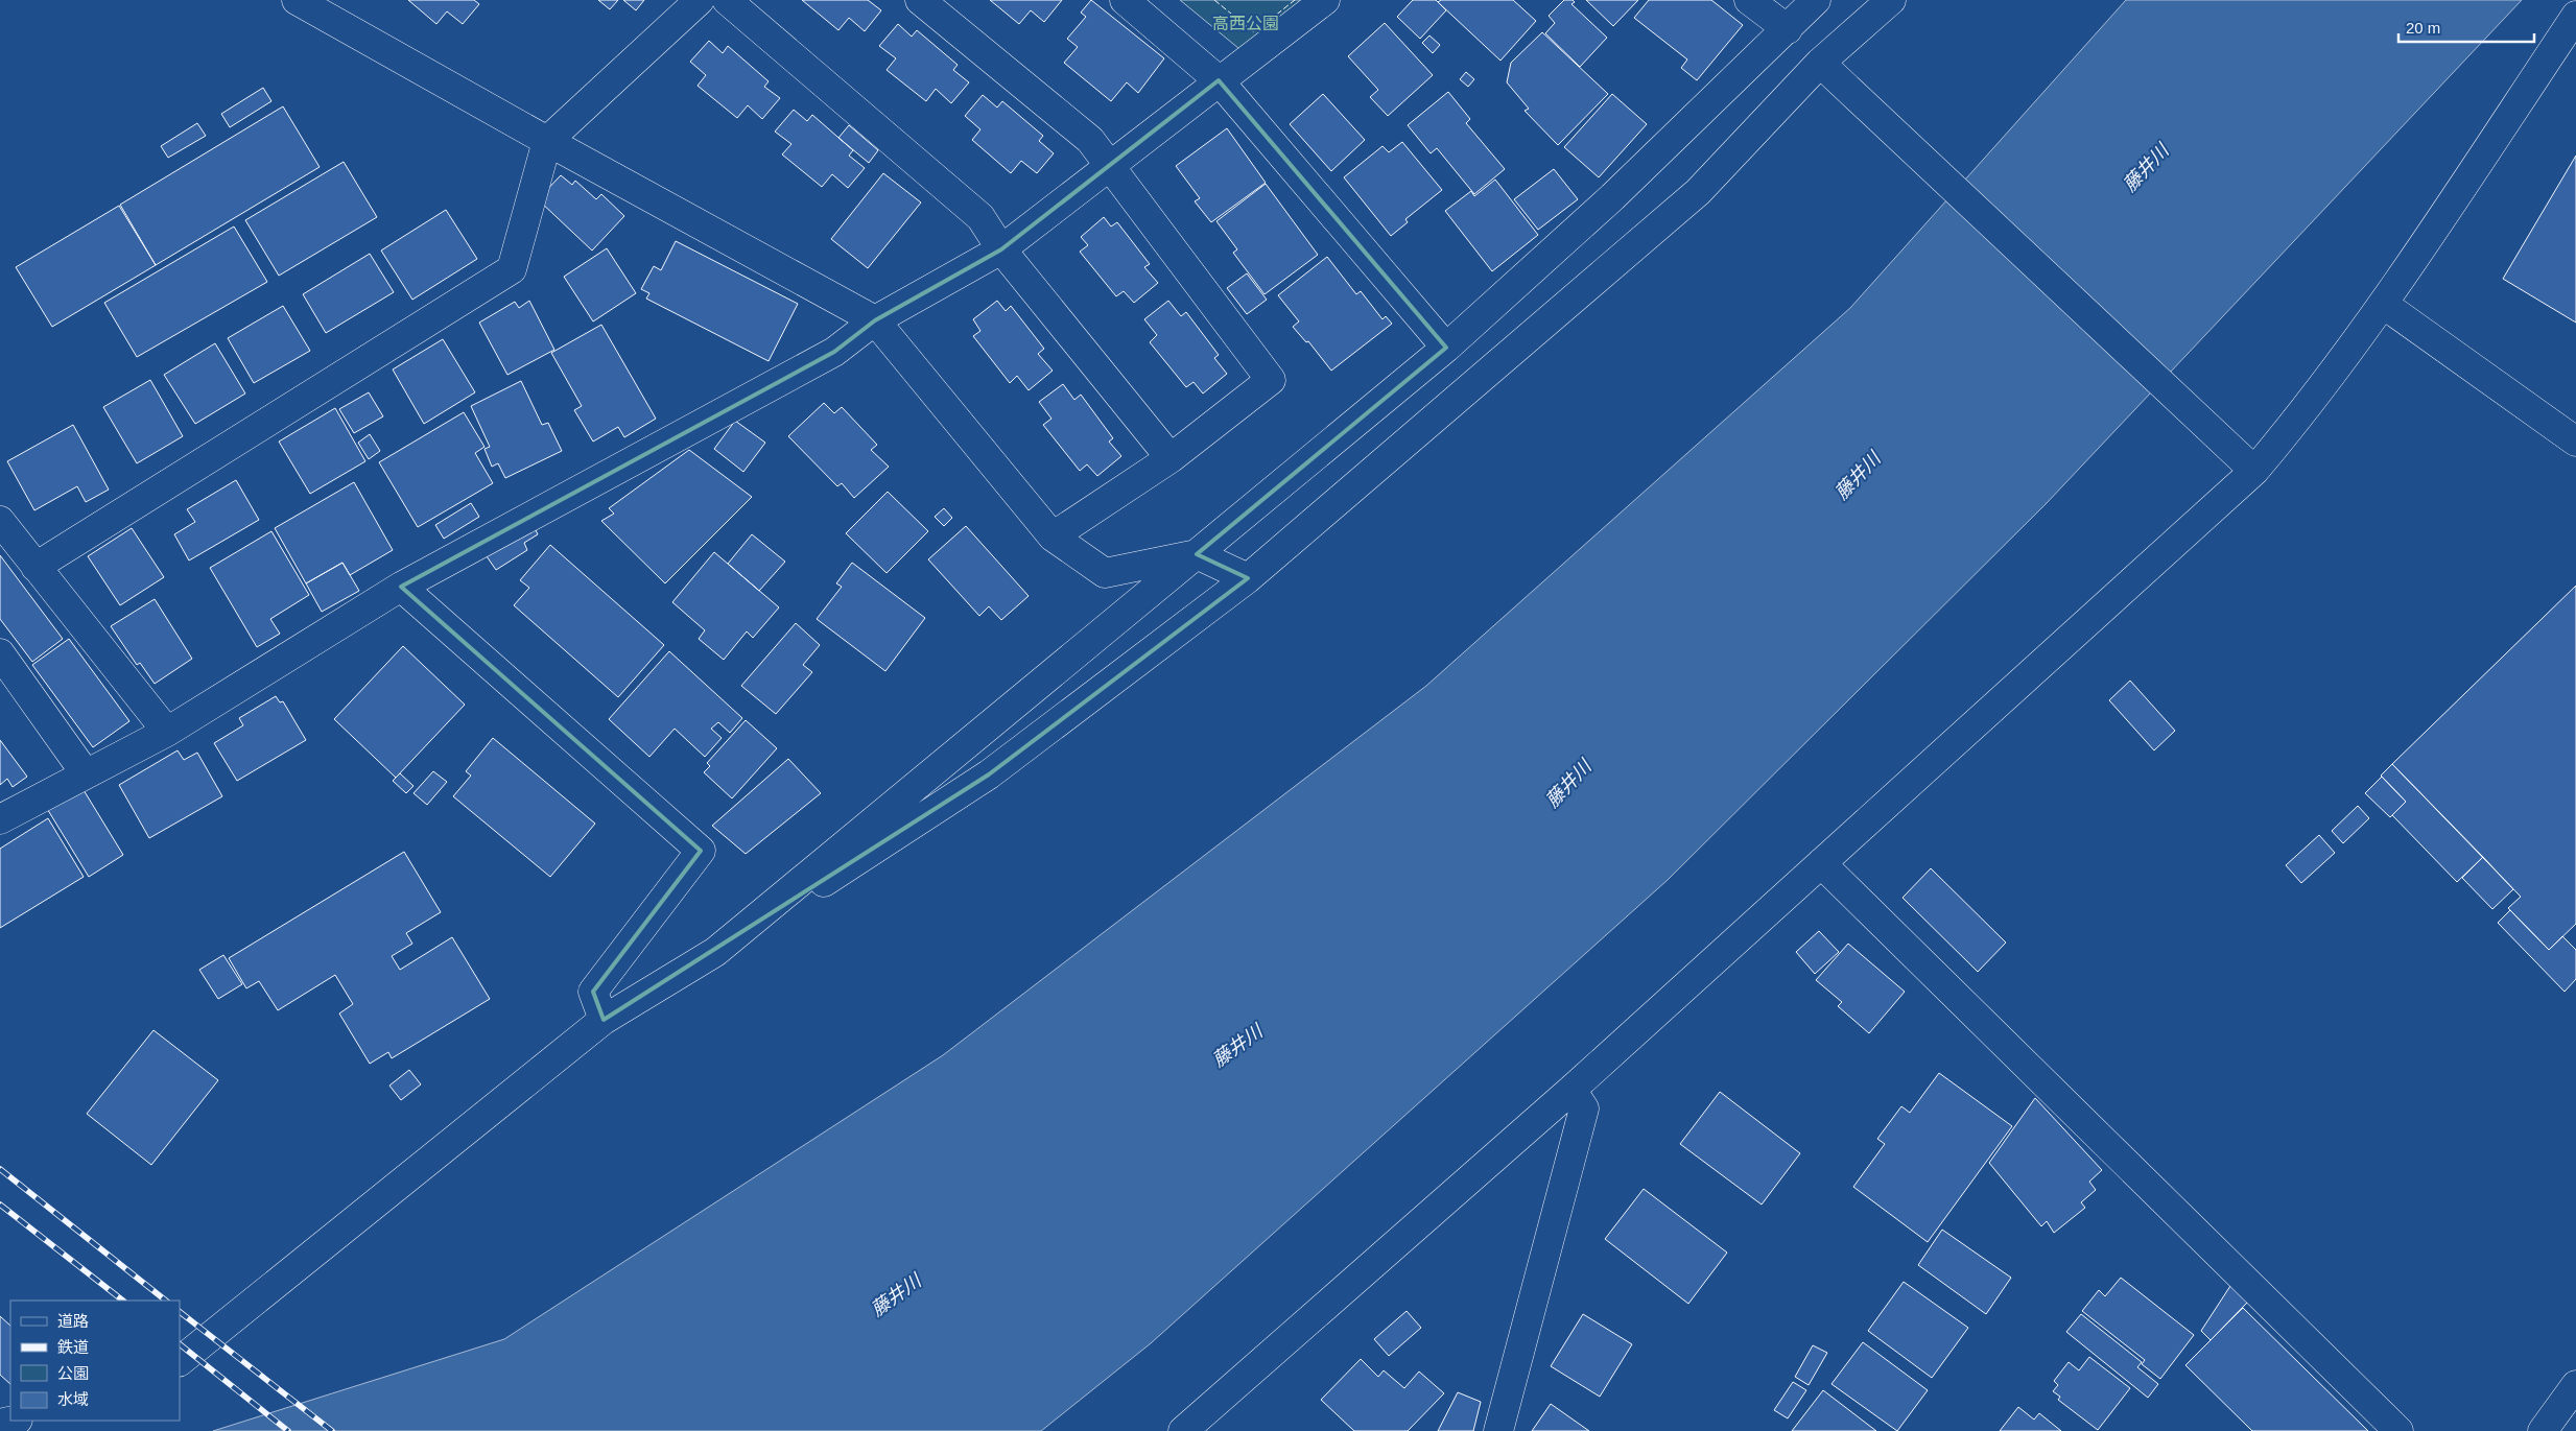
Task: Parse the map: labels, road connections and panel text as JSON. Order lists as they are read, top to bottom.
{
  "water": ["藤井川"],
  "parks": ["高西公園"],
  "legend": [
    "道路",
    "鉄道",
    "公園",
    "水域"
  ],
  "scale_bar": "20 m"
}
